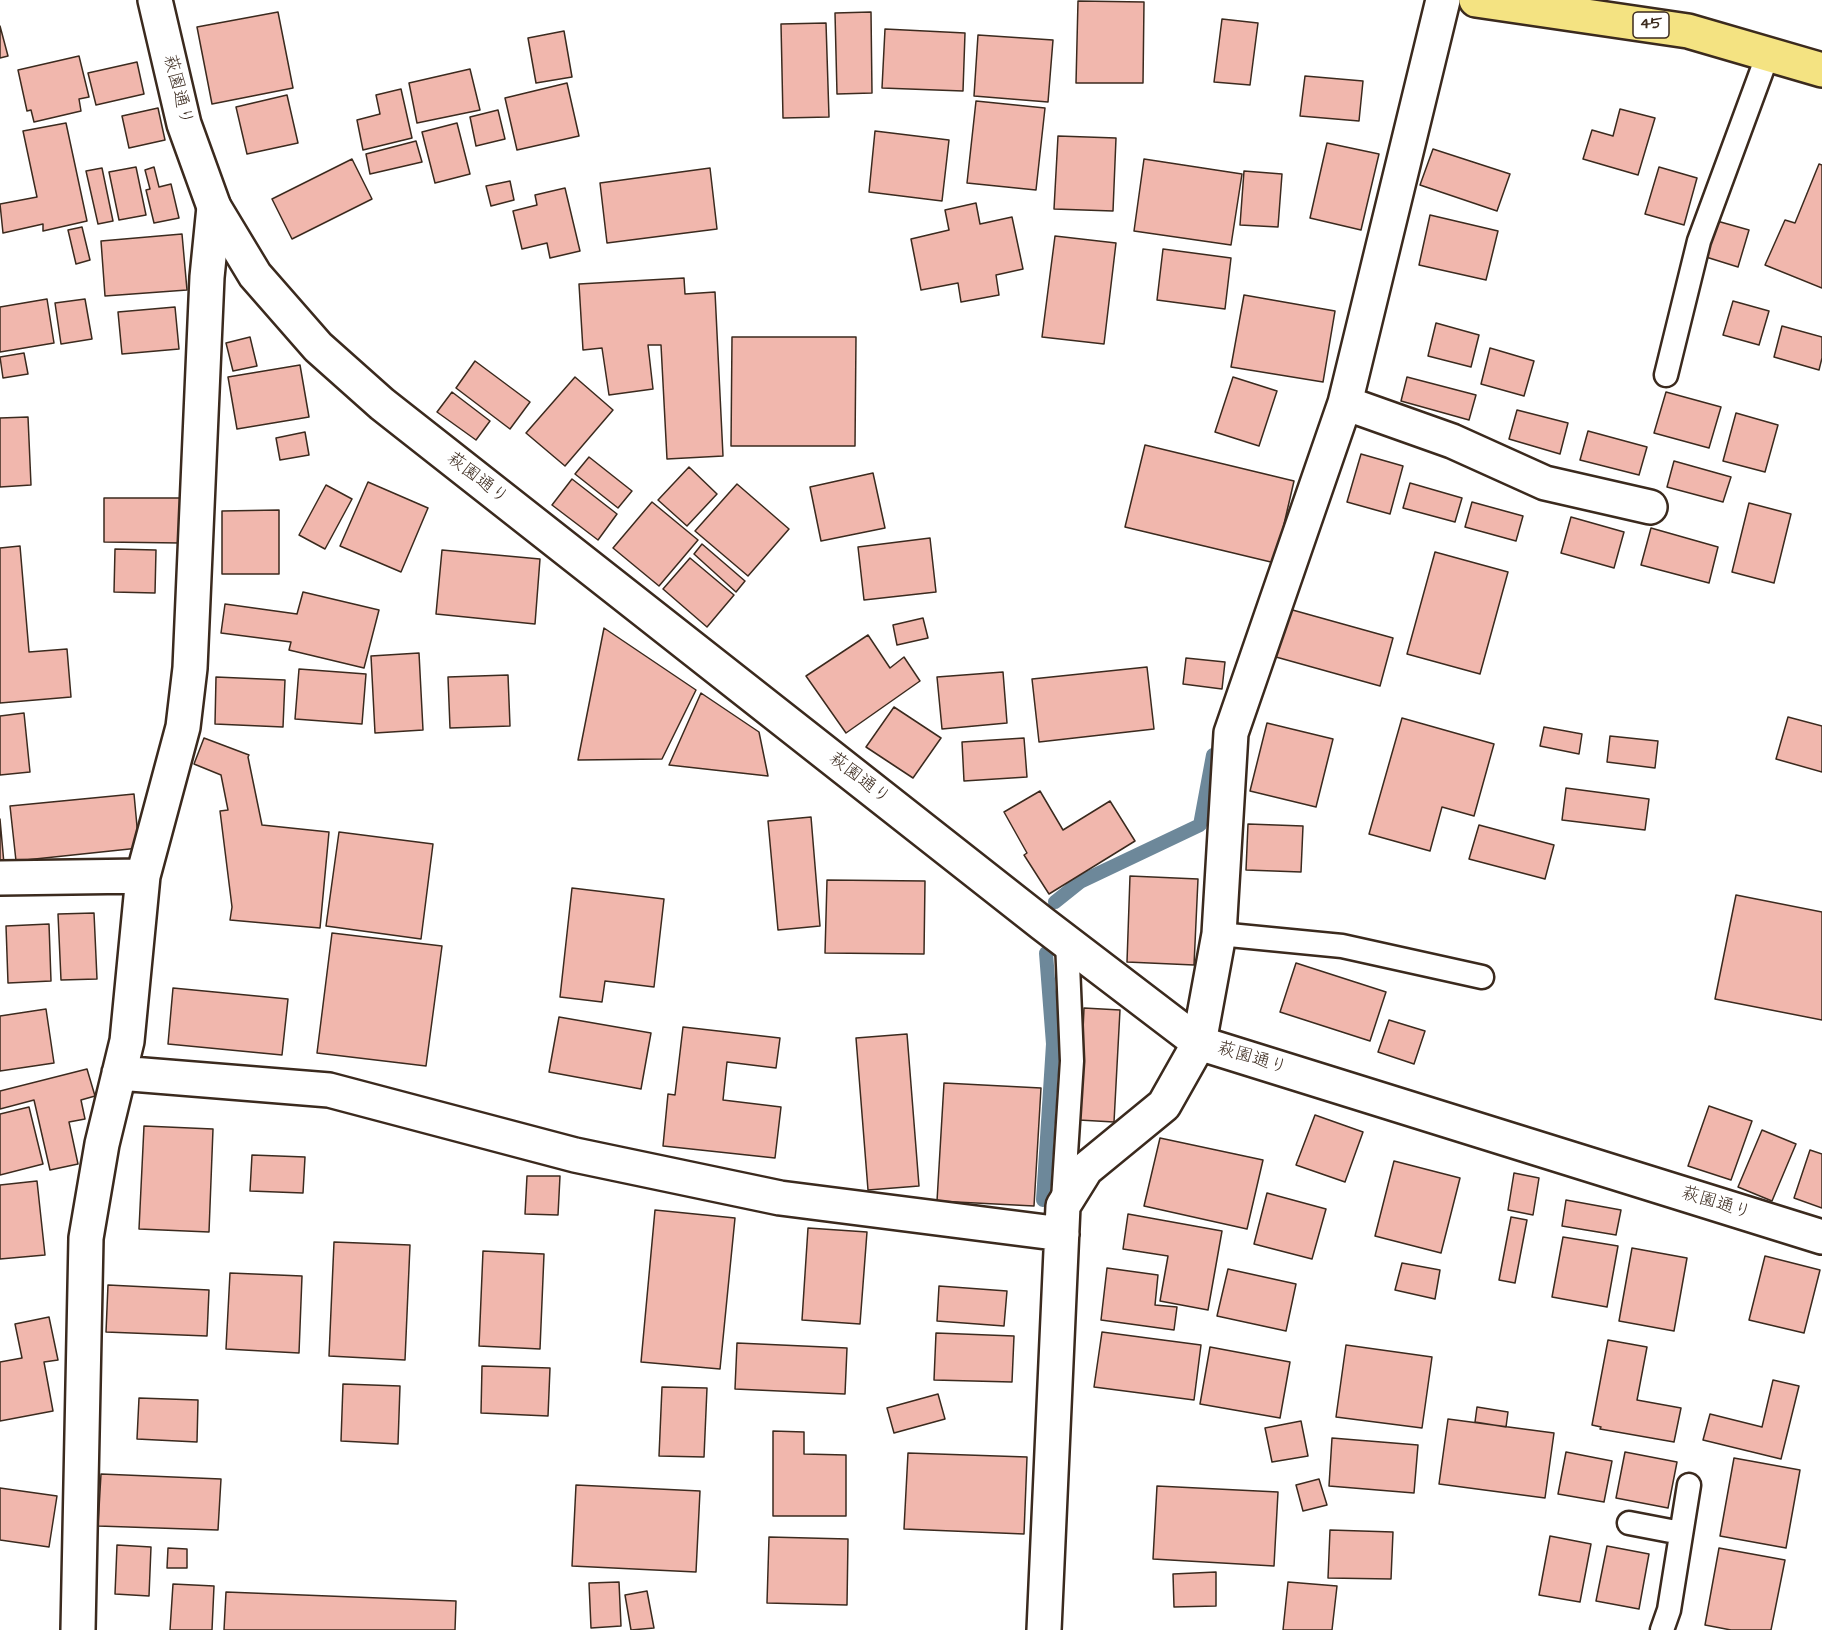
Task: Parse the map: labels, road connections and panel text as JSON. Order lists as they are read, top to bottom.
{
  "streets": {
    "main road": ["45"],
    "street": ["萩園通り"]
  }
}
